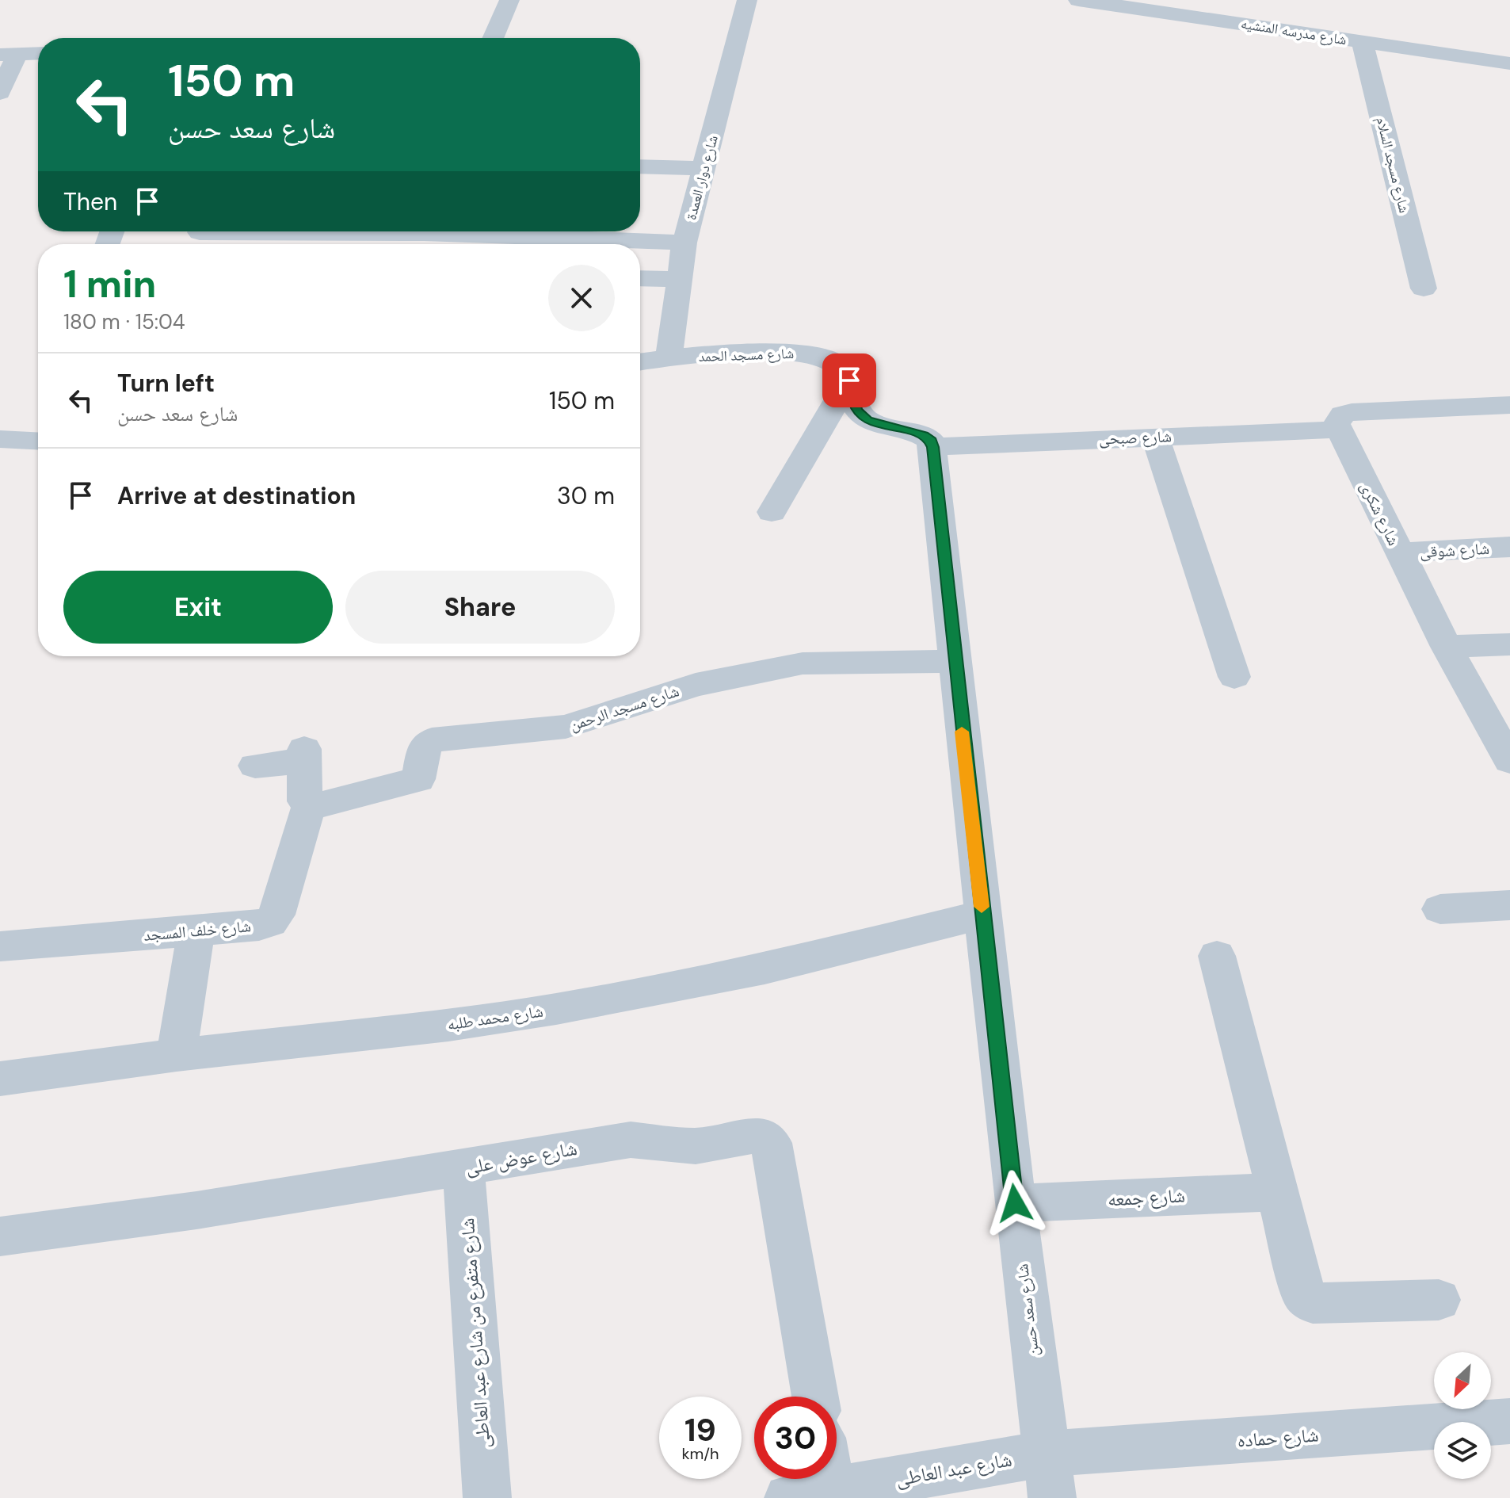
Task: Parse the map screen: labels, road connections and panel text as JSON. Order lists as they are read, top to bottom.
{
  "streets": {
    "street": [
      "شارع مدرسه المنشيه",
      "شارع مسجد السلام",
      "شارع دوار العمدة",
      "شارع مسجد الحمد",
      "شارع صبحى",
      "شارع شكرى",
      "شارع شوقى",
      "شارع مسجد الرحمن",
      "شارع خلف المسجد",
      "شارع محمد طلبه",
      "شارع عوض على",
      "شارع جمعه",
      "شارع سعد حسن",
      "شارع متفرع من شارع عبد العاطى",
      "شارع حماده",
      "شارع عبد العاطى"
    ]
  },
  "crossings": [
    ["شارع مدرسه المنشيه", "شارع مسجد السلام"],
    ["شارع دوار العمدة", "شارع مسجد الحمد"],
    ["شارع صبحى", "شارع شكرى"],
    ["شارع صبحى", "شارع سعد حسن"],
    ["شارع شكرى", "شارع شوقى"],
    ["شارع مسجد الرحمن", "شارع خلف المسجد"],
    ["شارع مسجد الرحمن", "شارع سعد حسن"],
    ["شارع محمد طلبه", "شارع سعد حسن"],
    ["شارع عوض على", "شارع متفرع من شارع عبد العاطى"],
    ["شارع جمعه", "شارع سعد حسن"],
    ["شارع سعد حسن", "شارع حماده"],
    ["شارع سعد حسن", "شارع عبد العاطى"],
    ["شارع حماده", "شارع عبد العاطى"]
  ],
  "north": "bottom left",
  "page": {
    "turn": ["150 m", "شارع سعد حسن"],
    "then": "Then",
    "heading": ["1 min", "180 m · 15:04"],
    "list": [
      {
        "name": "Turn left",
        "note": "شارع سعد حسن",
        "value": "150 m"
      },
      {
        "name": "Arrive at destination",
        "value": "30 m"
      }
    ],
    "buttons": ["Exit", "Share"],
    "speed": "19 km/h",
    "limit": "30"
  }
}
